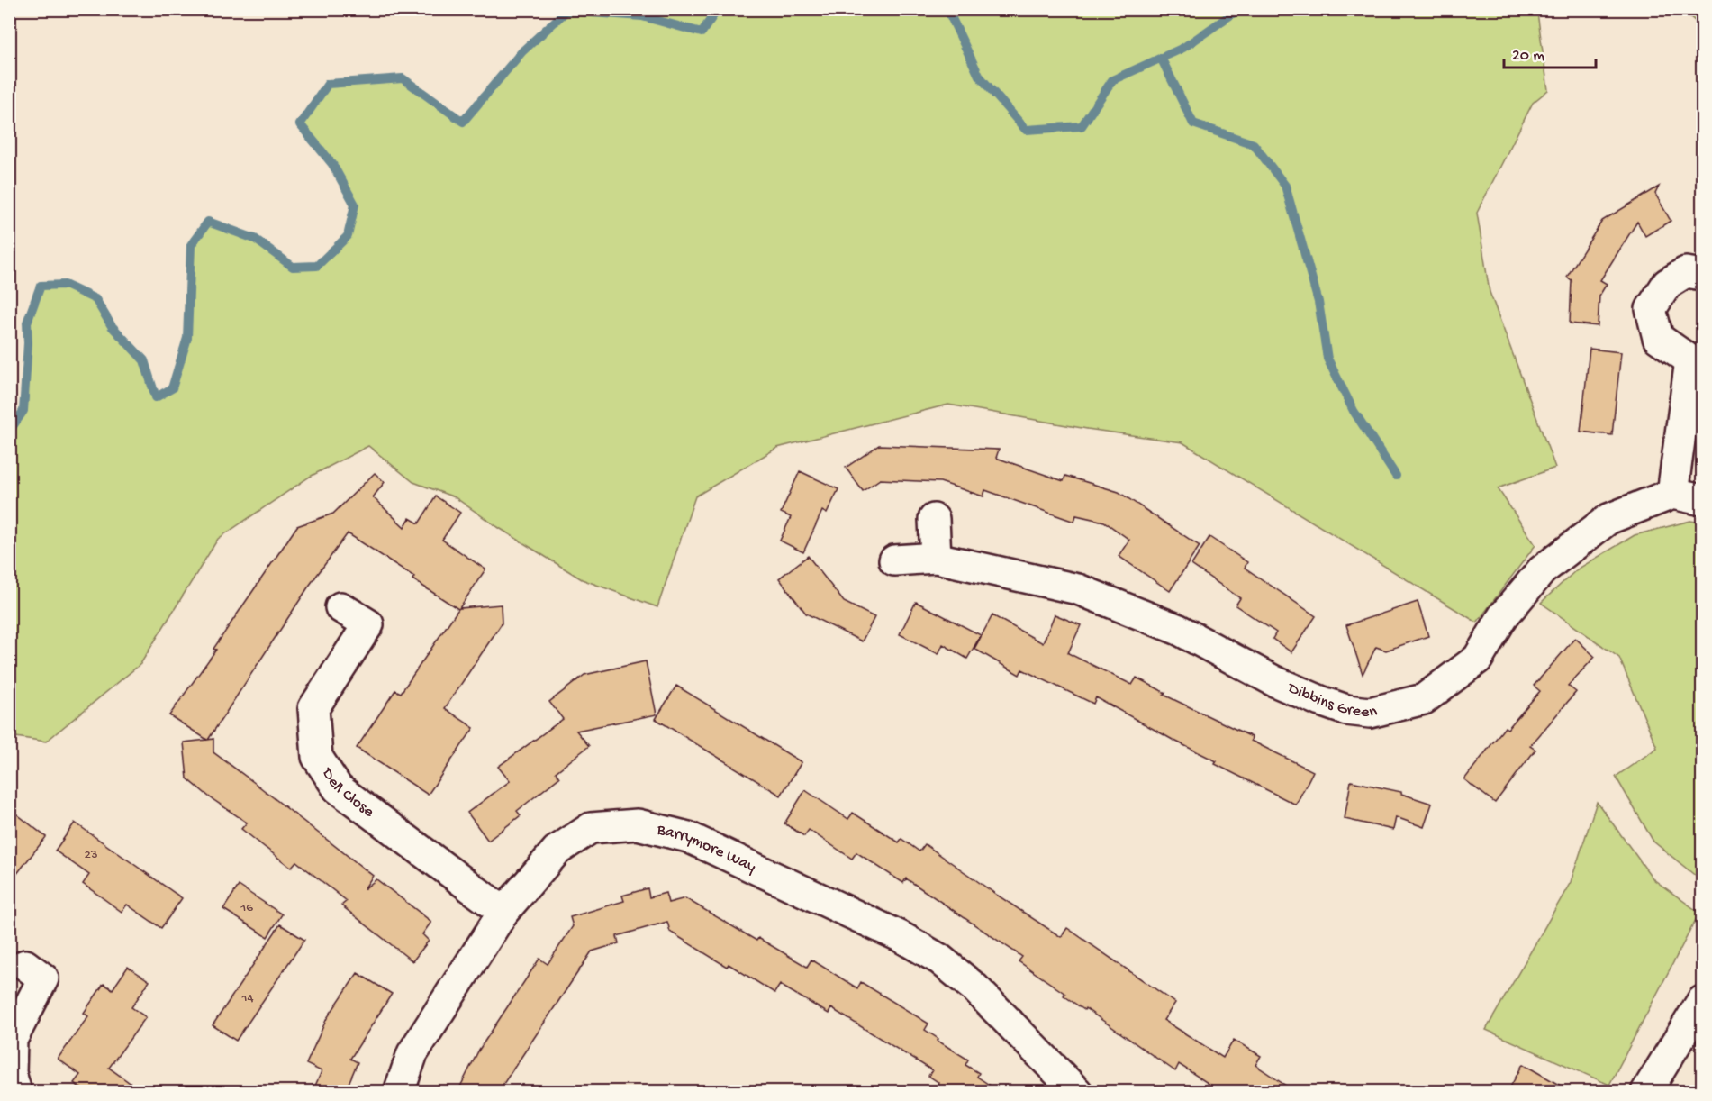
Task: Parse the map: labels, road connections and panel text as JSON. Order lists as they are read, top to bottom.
{
  "streets": {
    "street": ["Dibbins Green", "Dell Close", "Barrymore Way"]
  },
  "crossings": [
    ["Dell Close", "Barrymore Way"]
  ],
  "house_numbers": ["23", "16", "14"],
  "scale_bar": "20 m"
}
